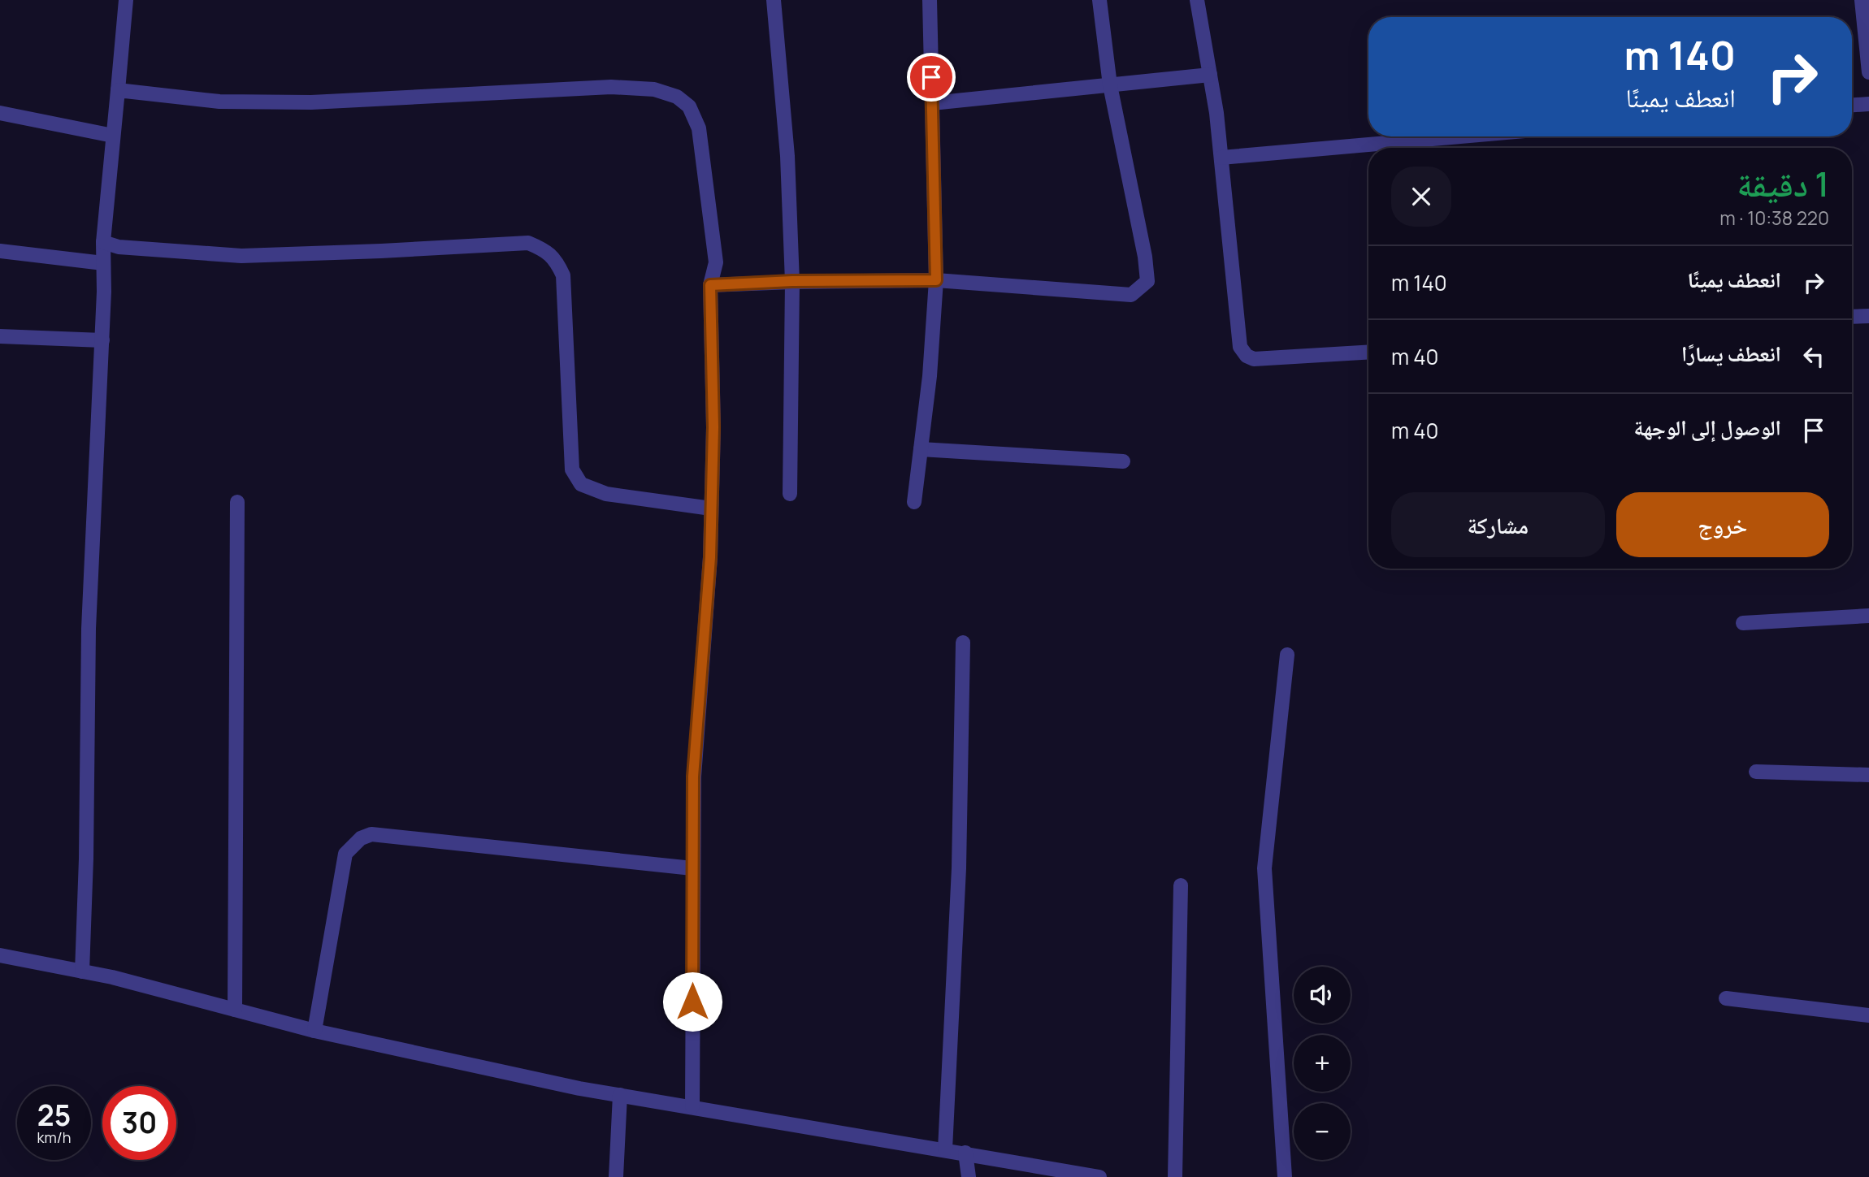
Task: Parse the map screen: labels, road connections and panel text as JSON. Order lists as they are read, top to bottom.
{
  "page": {
    "turn": ["140 m", "انعطف يمينًا"],
    "heading": ["1 دقيقة", "220 m · 10:38"],
    "list": [
      {
        "name": "انعطف يمينًا",
        "value": "140 m"
      },
      {
        "name": "انعطف يسارًا",
        "value": "40 m"
      },
      {
        "name": "الوصول إلى الوجهة",
        "value": "40 m"
      }
    ],
    "buttons": ["خروج", "مشاركة"],
    "map_buttons": ["+", "−"],
    "speed": "25 km/h",
    "limit": "30"
  }
}
